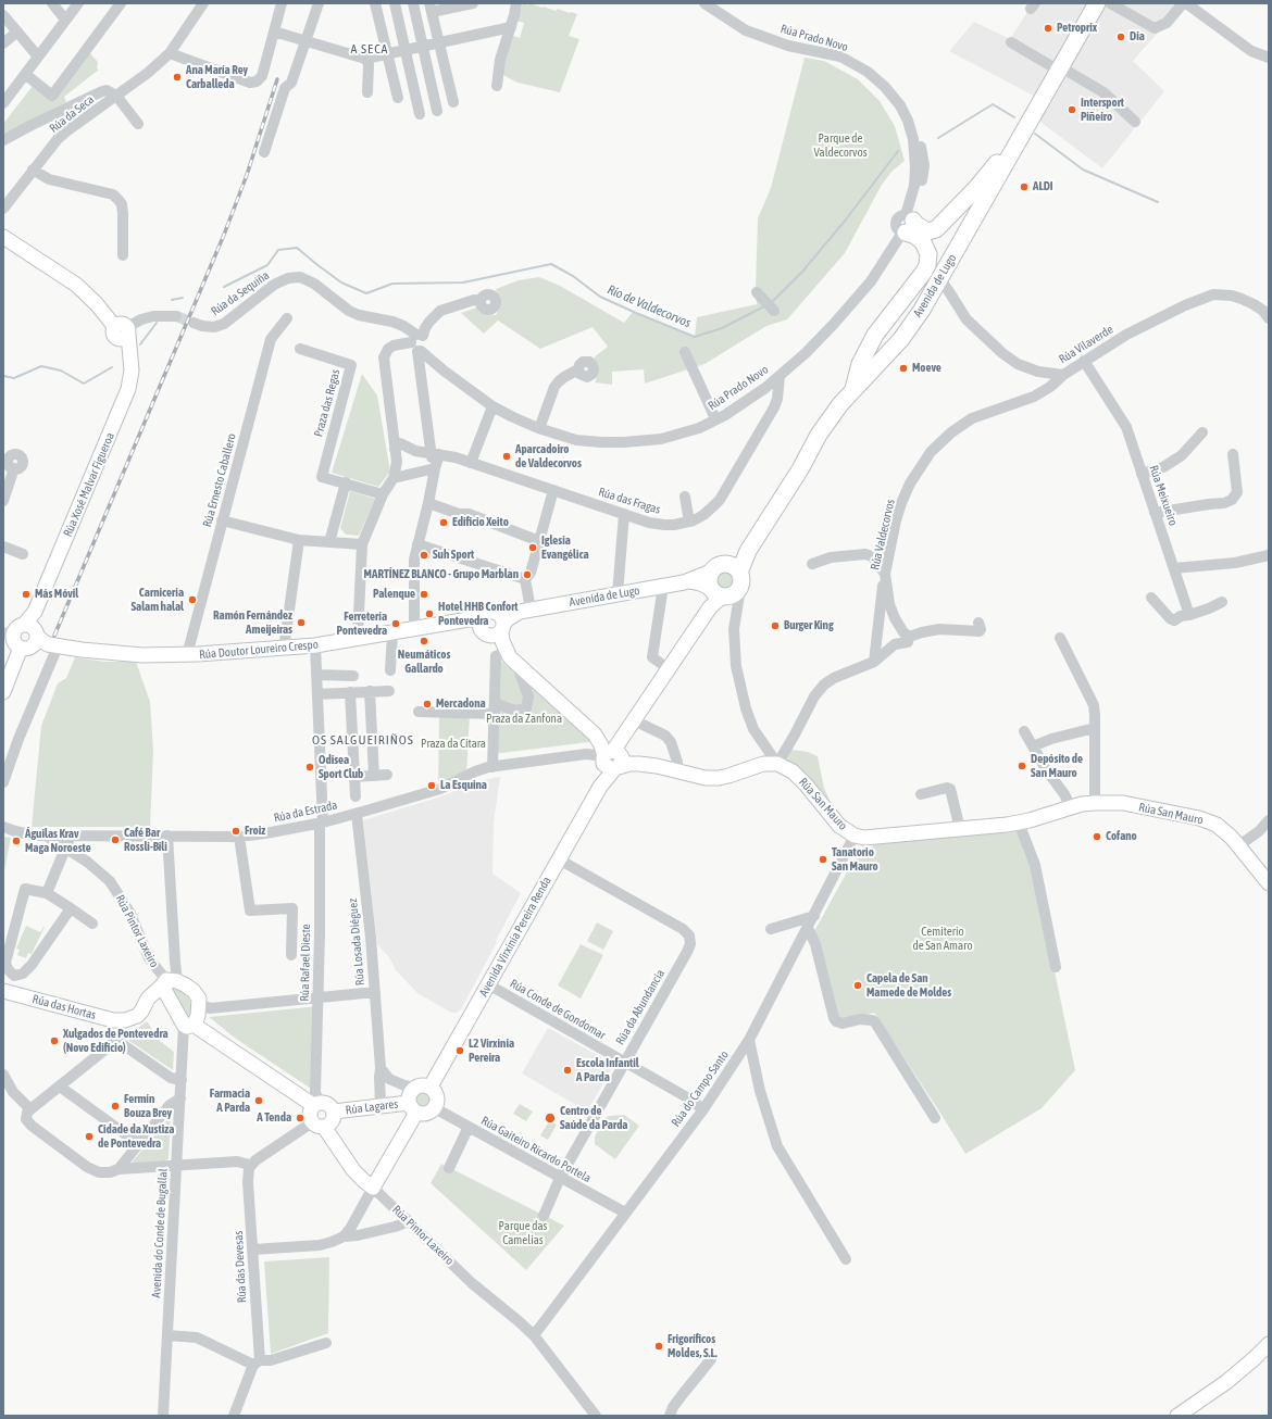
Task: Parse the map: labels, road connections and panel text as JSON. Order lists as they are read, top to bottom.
{
  "streets": {
    "highway": ["Avenida de Lugo"],
    "main road": [
      "Rúa Xosé Malvar Figueroa",
      "Rúa Doutor Loureiro Crespo",
      "Rúa San Mauro",
      "Rúa Pintor Laxeiro",
      "Avenida Virxinia Pereira Renda",
      "Rúa das Hortas",
      "Rúa Lagares"
    ],
    "street": [
      "Rúa Prado Novo",
      "Rúa da Seca",
      "Rúa da Sequiña",
      "Rúa Vilaverde",
      "Praza das Regas",
      "Rúa Ernesto Caballero",
      "Rúa Meixueiro",
      "Rúa das Fragas",
      "Rúa Valdecorvos",
      "Rúa da Estrada",
      "Rúa Losada Diéguez",
      "Rúa Rafael Dieste",
      "Rúa da Abundancia",
      "Rúa Conde de Gondomar",
      "Rúa do Campo Santo",
      "Rúa Gaiteiro Ricardo Portela",
      "Avenida do Conde de Bugallal",
      "Rúa das Devesas"
    ]
  },
  "crossings": [
    ["Rúa Prado Novo", "Rúa da Sequiña"],
    ["Rúa Prado Novo", "Rúa das Fragas"],
    ["Avenida de Lugo", "Rúa Vilaverde"],
    ["Avenida de Lugo", "Rúa Doutor Loureiro Crespo"],
    ["Avenida de Lugo", "Avenida Virxinia Pereira Renda"],
    ["Rúa Vilaverde", "Rúa Meixueiro"],
    ["Rúa Vilaverde", "Rúa Valdecorvos"],
    ["Rúa Ernesto Caballero", "Rúa Doutor Loureiro Crespo"],
    ["Rúa Xosé Malvar Figueroa", "Rúa Doutor Loureiro Crespo"],
    ["Rúa Doutor Loureiro Crespo", "Rúa Rafael Dieste"],
    ["Rúa San Mauro", "Rúa do Campo Santo"],
    ["Rúa da Estrada", "Rúa Pintor Laxeiro"],
    ["Rúa da Estrada", "Avenida Virxinia Pereira Renda"],
    ["Rúa da Estrada", "Rúa Losada Diéguez"],
    ["Rúa da Estrada", "Rúa Rafael Dieste"],
    ["Rúa Pintor Laxeiro", "Rúa Rafael Dieste"],
    ["Rúa Pintor Laxeiro", "Rúa das Hortas"],
    ["Rúa Pintor Laxeiro", "Rúa do Campo Santo"],
    ["Rúa Pintor Laxeiro", "Rúa Lagares"],
    ["Rúa Pintor Laxeiro", "Avenida do Conde de Bugallal"],
    ["Avenida Virxinia Pereira Renda", "Rúa da Abundancia"],
    ["Avenida Virxinia Pereira Renda", "Rúa Conde de Gondomar"],
    ["Avenida Virxinia Pereira Renda", "Rúa Lagares"],
    ["Avenida Virxinia Pereira Renda", "Rúa Gaiteiro Ricardo Portela"],
    ["Rúa Losada Diéguez", "Rúa Lagares"],
    ["Rúa Rafael Dieste", "Rúa Lagares"],
    ["Rúa da Abundancia", "Rúa Conde de Gondomar"],
    ["Rúa da Abundancia", "Rúa Gaiteiro Ricardo Portela"],
    ["Rúa Conde de Gondomar", "Rúa do Campo Santo"],
    ["Rúa do Campo Santo", "Rúa Gaiteiro Ricardo Portela"],
    ["Rúa Lagares", "Rúa Gaiteiro Ricardo Portela"]
  ],
  "districts": ["A SECA", "OS SALGUEIRIÑOS"],
  "water": ["Río de Valdecorvos"],
  "parks": [
    "Parque de Valdecorvos",
    "Praza da Zanfona",
    "Praza da Cítara",
    "Cemiterio de San Amaro",
    "Parque das Camelias"
  ],
  "places": [
    "Petroprix",
    "Dia",
    "Ana María Rey Carballeda",
    "Intersport Piñeiro",
    "ALDI",
    "Moeve",
    "Aparcadoiro de Valdecorvos",
    "Edificio Xeito",
    "Iglesia Evangélica",
    "Suh Sport",
    "MARTÍNEZ BLANCO - Grupo Marblan",
    "Más Móvil",
    "Palenque",
    "Carniceria Salam halal",
    "Hotel HHB Confort Pontevedra",
    "Ramón Fernández Ameijeiras",
    "Ferretería Pontevedra",
    "Burger King",
    "Neumáticos Gallardo",
    "Mercadona",
    "Depósito de San Mauro",
    "Odisea Sport Club",
    "La Esquina",
    "Froiz",
    "Cofano",
    "Café Bar Rossli-Bili",
    "Águilas Krav Maga Noroeste",
    "Tanatorio San Mauro",
    "Capela de San Mamede de Moldes",
    "Xulgados de Pontevedra (Novo Edificio)",
    "L2 Virxinia Pereira",
    "Escola Infantil A Parda",
    "Farmacia A Parda",
    "Fermín Bouza Brey",
    "A Tenda",
    "Centro de Saúde da Parda",
    "Cidade da Xustiza de Pontevedra",
    "Frigoríficos Moldes, S.L."
  ]
}
